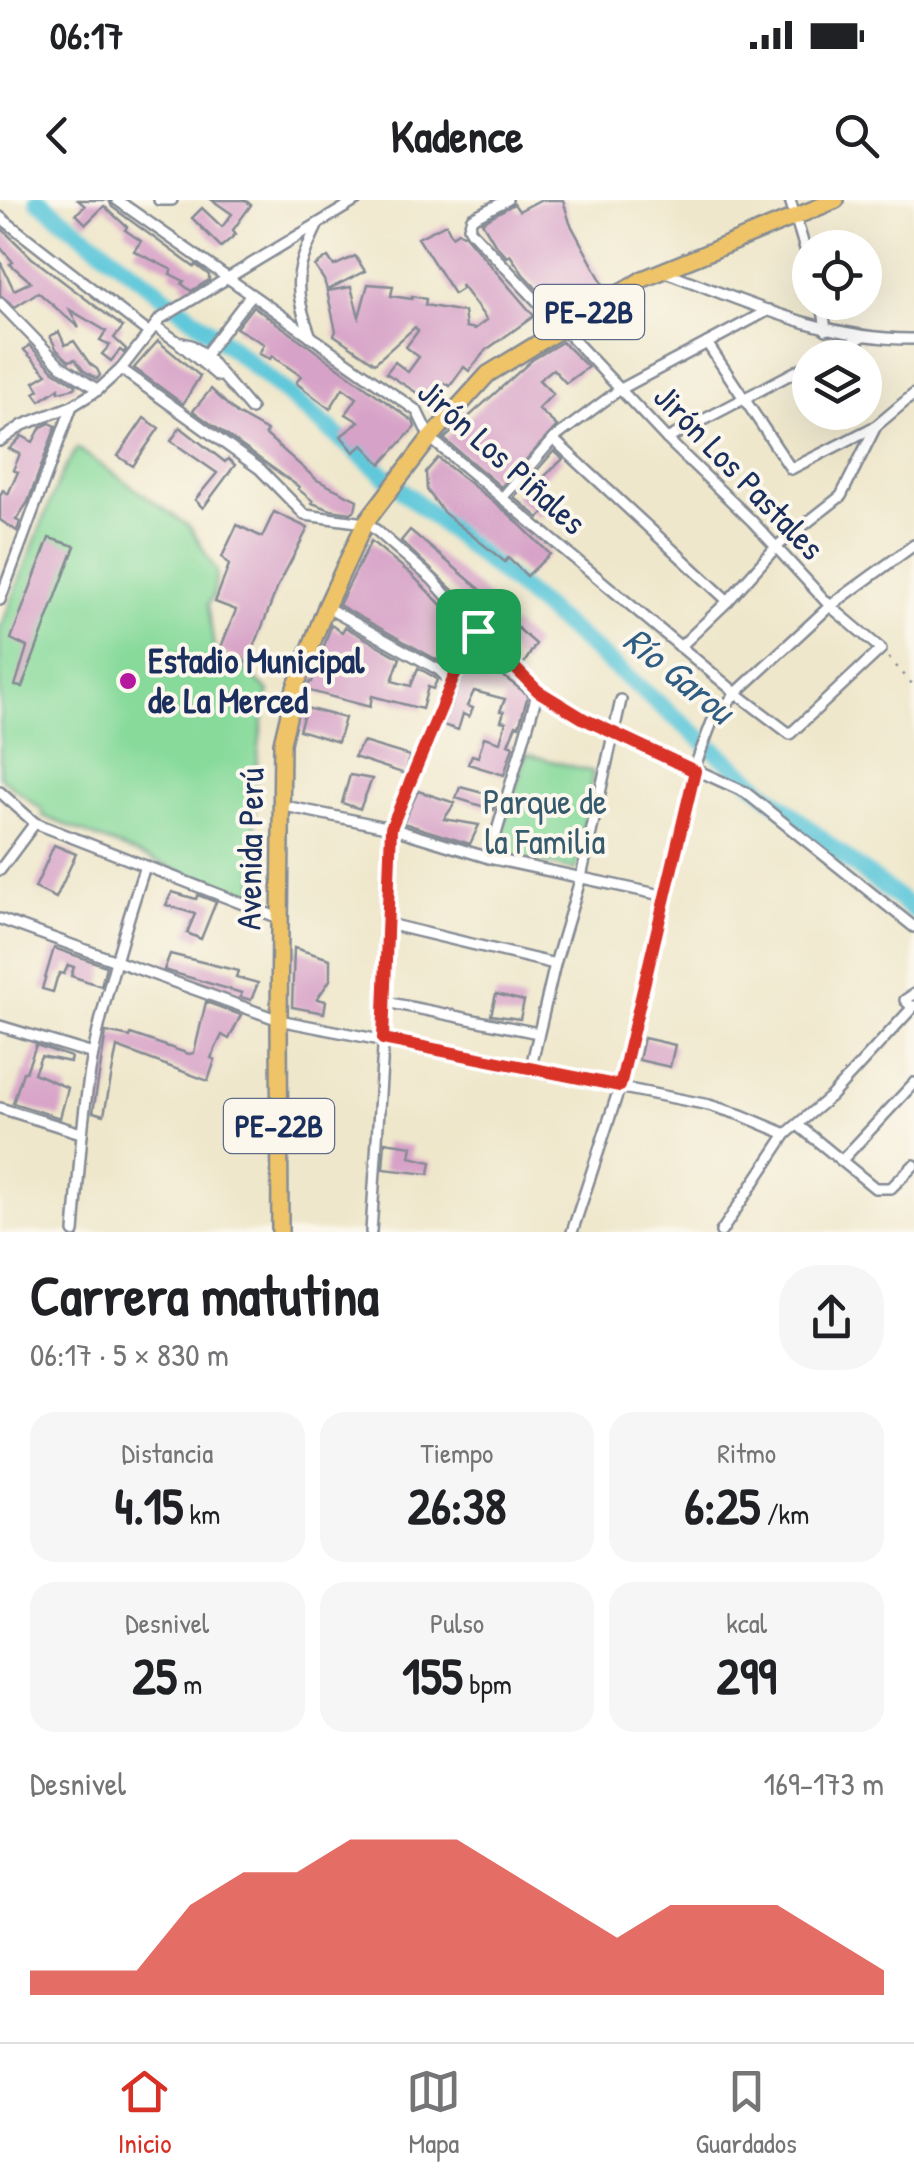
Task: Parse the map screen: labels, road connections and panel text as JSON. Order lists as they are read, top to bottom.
{
  "streets": {
    "highway": ["PE-22B", "Avenida Perú"],
    "street": ["Jirón Los Piñales", "Jirón Los Pastales"]
  },
  "crossings": [
    ["PE-22B", "Jirón Los Piñales"],
    ["PE-22B", "Jirón Los Pastales"],
    ["PE-22B", "Avenida Perú"],
    ["Jirón Los Piñales", "Jirón Los Pastales"],
    ["Jirón Los Piñales", "Avenida Perú"]
  ],
  "water": ["Río Garou"],
  "parks": ["Parque de la Familia"],
  "places": ["Estadio Municipal de La Merced"],
  "page": {
    "status": "06:17",
    "header": "Kadence",
    "heading": ["Carrera matutina", "06:17 · 5 × 830 m"],
    "stats": [
      ["Distancia", "4.15 km"],
      ["Tiempo", "26:38"],
      ["Ritmo", "6:25 /km"],
      ["Desnivel", "25 m"],
      ["Pulso", "155 bpm"],
      ["kcal", "299"]
    ],
    "chart": ["Desnivel", "169–173 m"],
    "tabs": ["Inicio", "Mapa", "Guardados"]
  }
}
